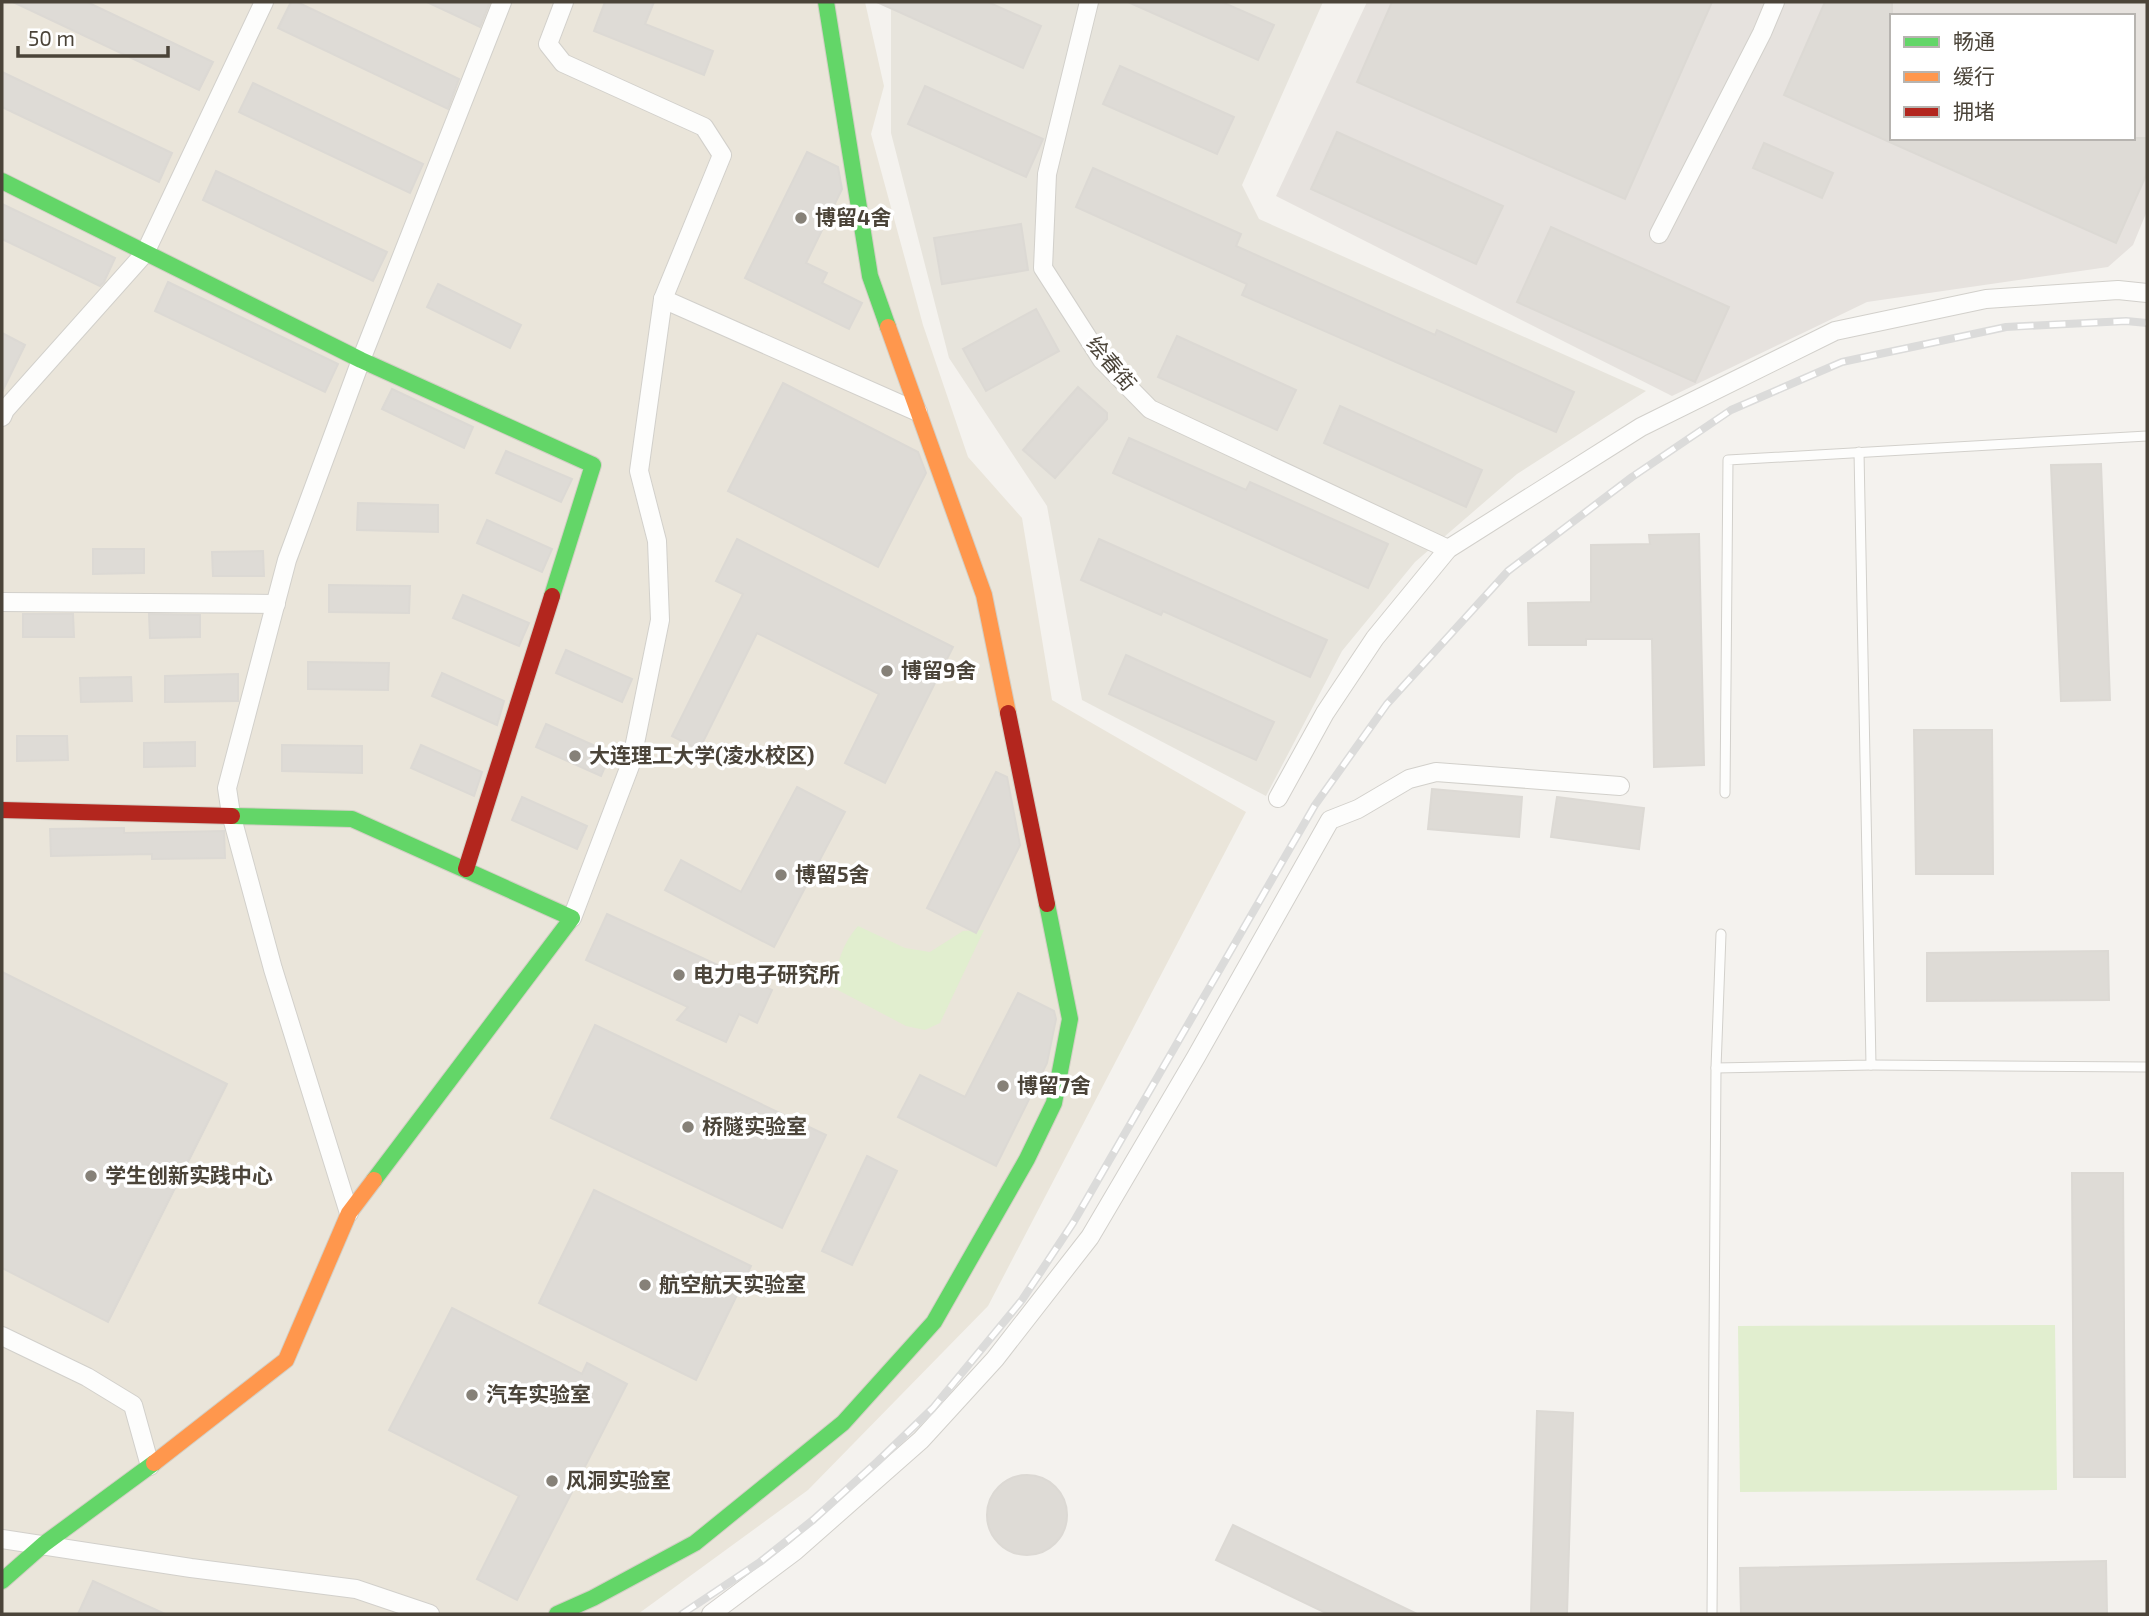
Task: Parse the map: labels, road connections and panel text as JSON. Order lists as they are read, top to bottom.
{
  "streets": {
    "street": ["绘春街"]
  },
  "places": [
    "博留4舍",
    "博留9舍",
    "大连理工大学(凌水校区)",
    "博留5舍",
    "电力电子研究所",
    "博留7舍",
    "桥隧实验室",
    "学生创新实践中心",
    "航空航天实验室",
    "汽车实验室",
    "风洞实验室"
  ],
  "legend": ["畅通", "缓行", "拥堵"],
  "scale_bar": "50 m"
}
